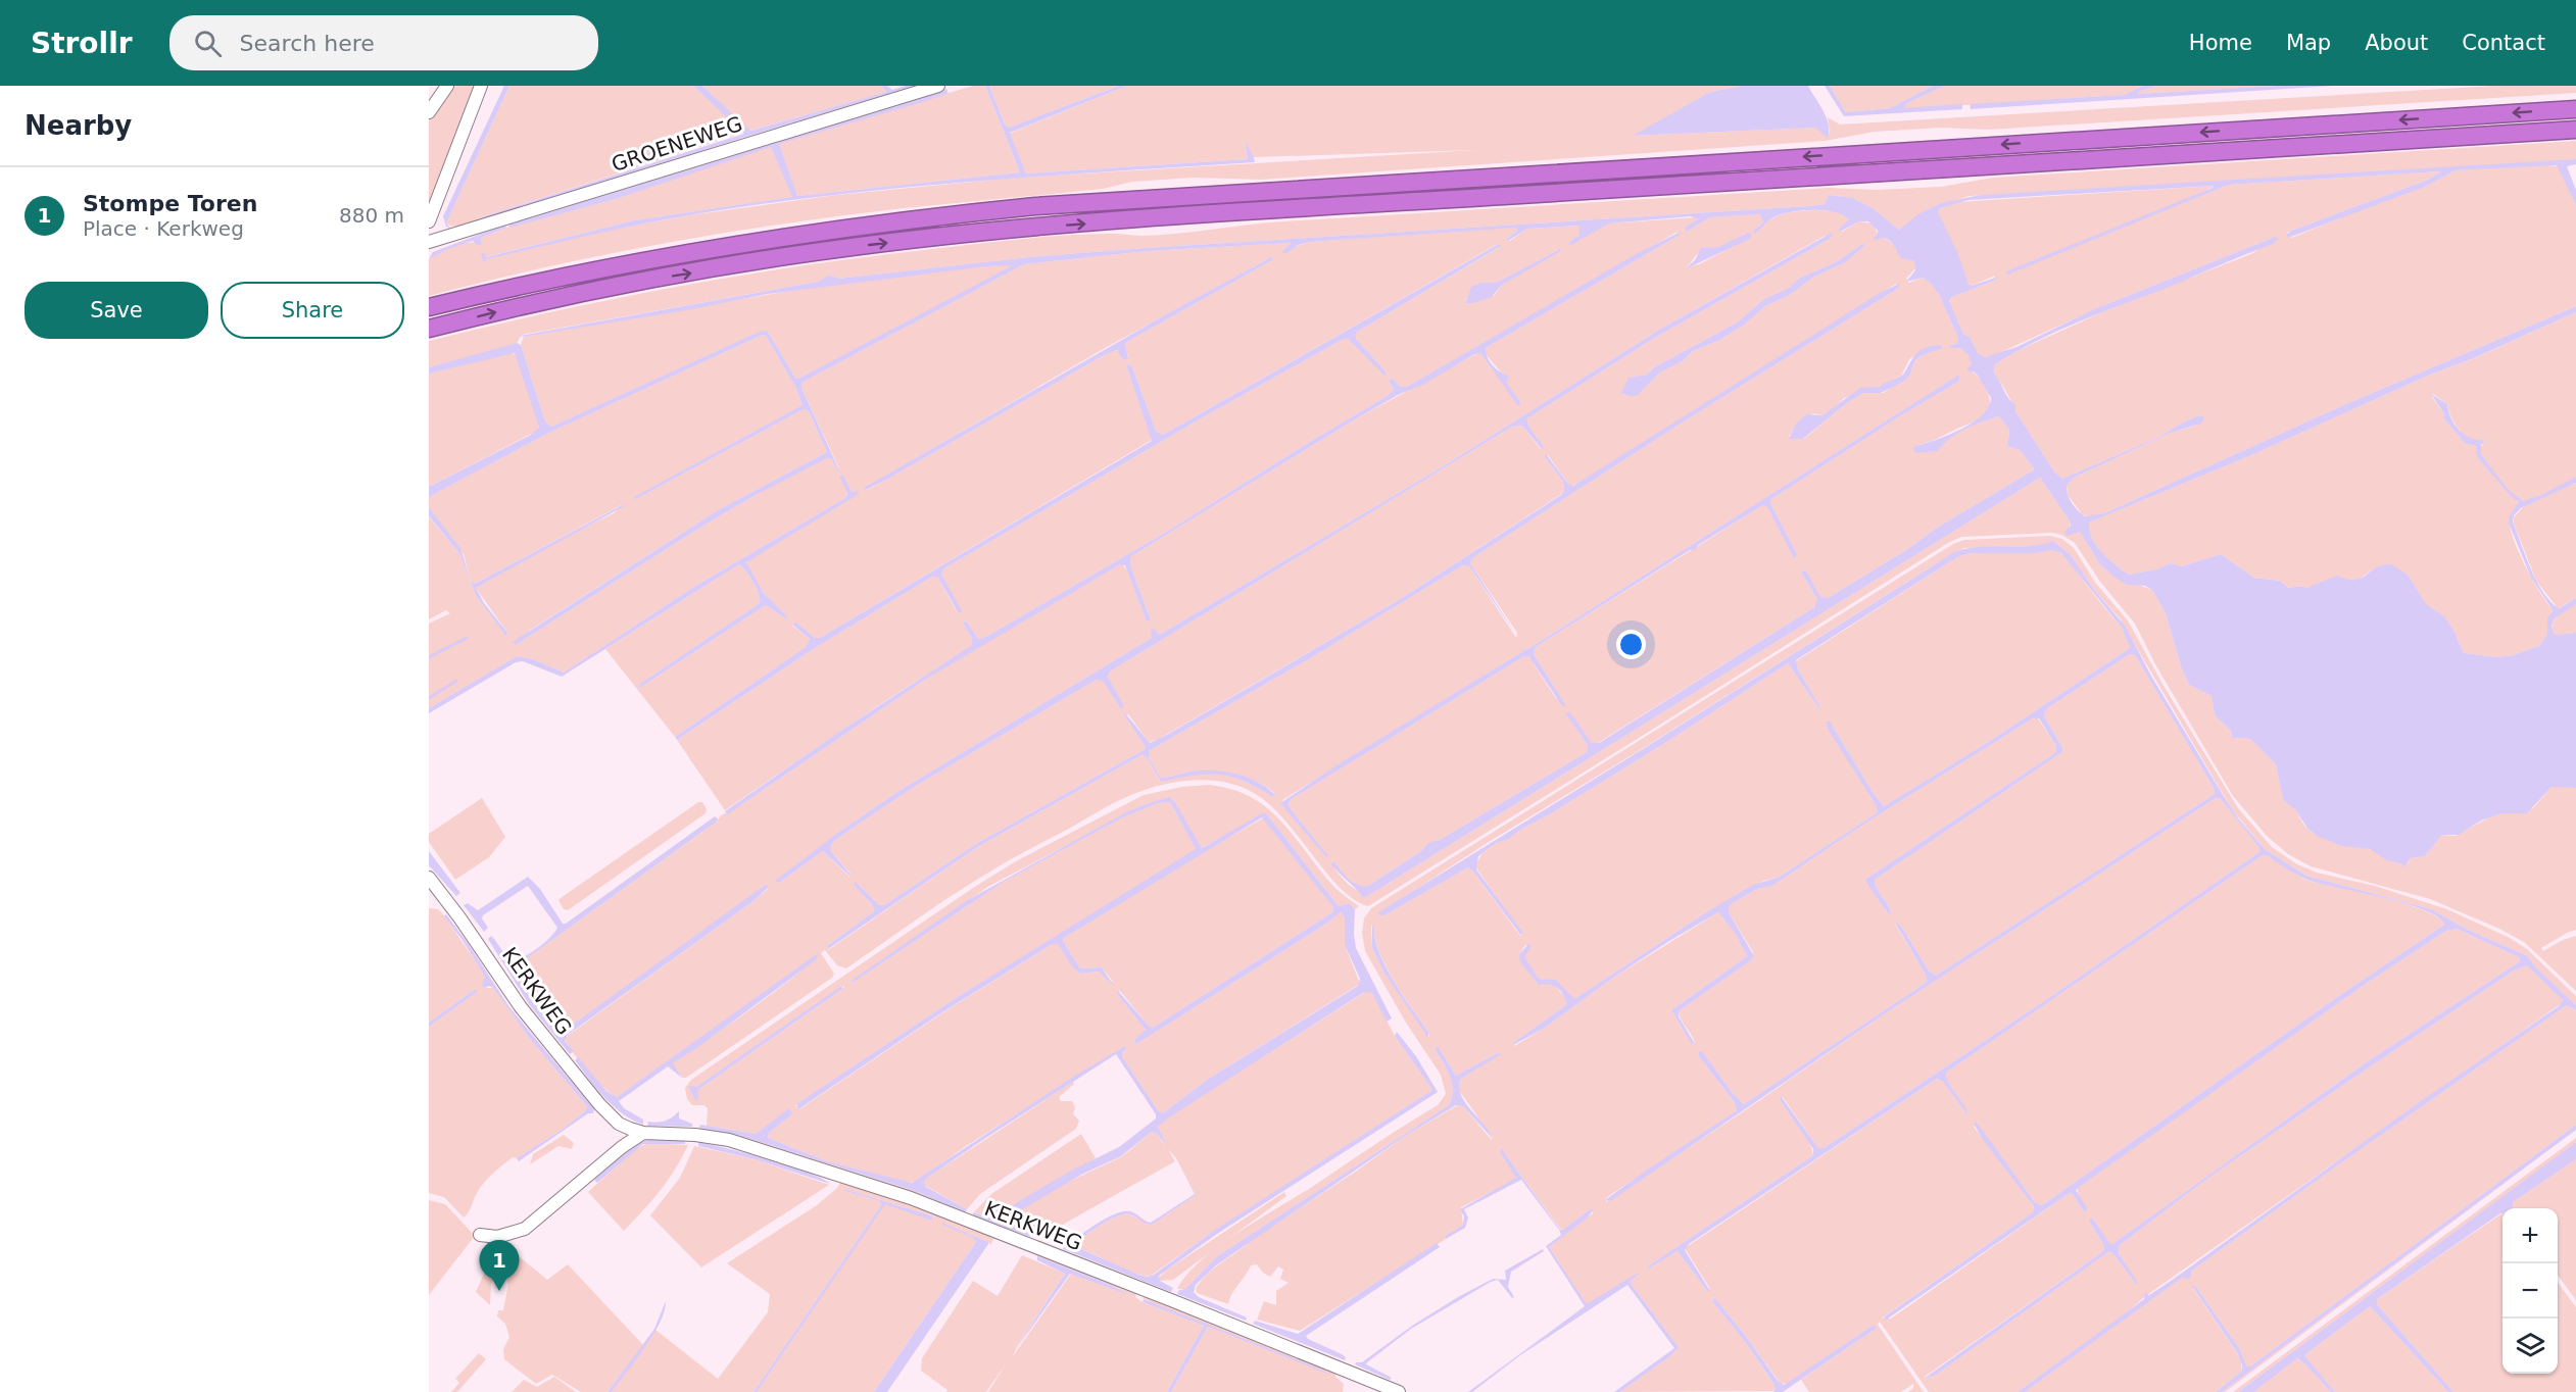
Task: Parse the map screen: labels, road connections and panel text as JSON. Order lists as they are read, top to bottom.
{
  "streets": {
    "street": ["GROENEWEG", "KERKWEG"]
  },
  "page": {
    "header": "Strollr",
    "search": "Search here",
    "nav": [
      "Home",
      "Map",
      "About",
      "Contact"
    ],
    "heading": "Nearby",
    "list": [
      {
        "mark": "1",
        "name": "Stompe Toren",
        "note": "Place · Kerkweg",
        "value": "880 m"
      }
    ],
    "buttons": ["Save", "Share"],
    "map_buttons": ["+", "−"],
    "pins": "1"
  }
}
